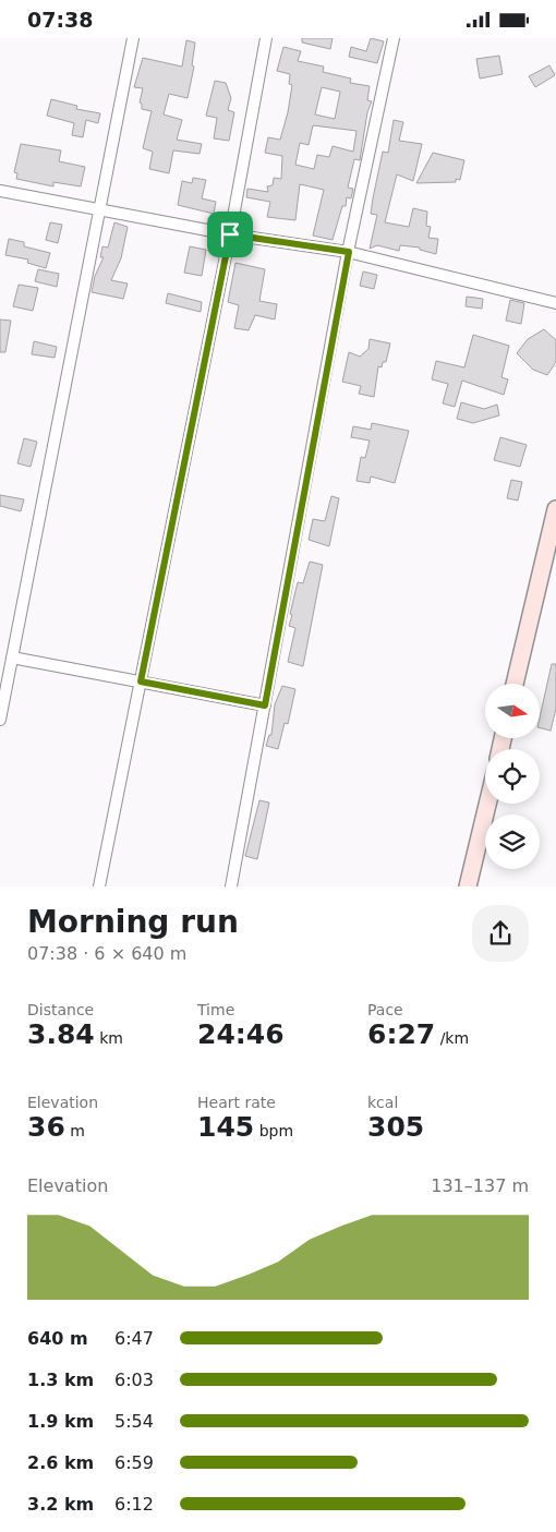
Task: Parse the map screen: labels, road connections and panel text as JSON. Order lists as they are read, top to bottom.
{
  "north": "right",
  "page": {
    "status": "07:38",
    "heading": ["Morning run", "07:38 · 6 × 640 m"],
    "stats": [
      ["Distance", "3.84 km"],
      ["Time", "24:46"],
      ["Pace", "6:27 /km"],
      ["Elevation", "36 m"],
      ["Heart rate", "145 bpm"],
      ["kcal", "305"]
    ],
    "chart": ["Elevation", "131–137 m"],
    "list": [
      {
        "name": "640 m",
        "note": "6:47"
      },
      {
        "name": "1.3 km",
        "note": "6:03"
      },
      {
        "name": "1.9 km",
        "note": "5:54"
      },
      {
        "name": "2.6 km",
        "note": "6:59"
      },
      {
        "name": "3.2 km",
        "note": "6:12"
      }
    ]
  }
}
